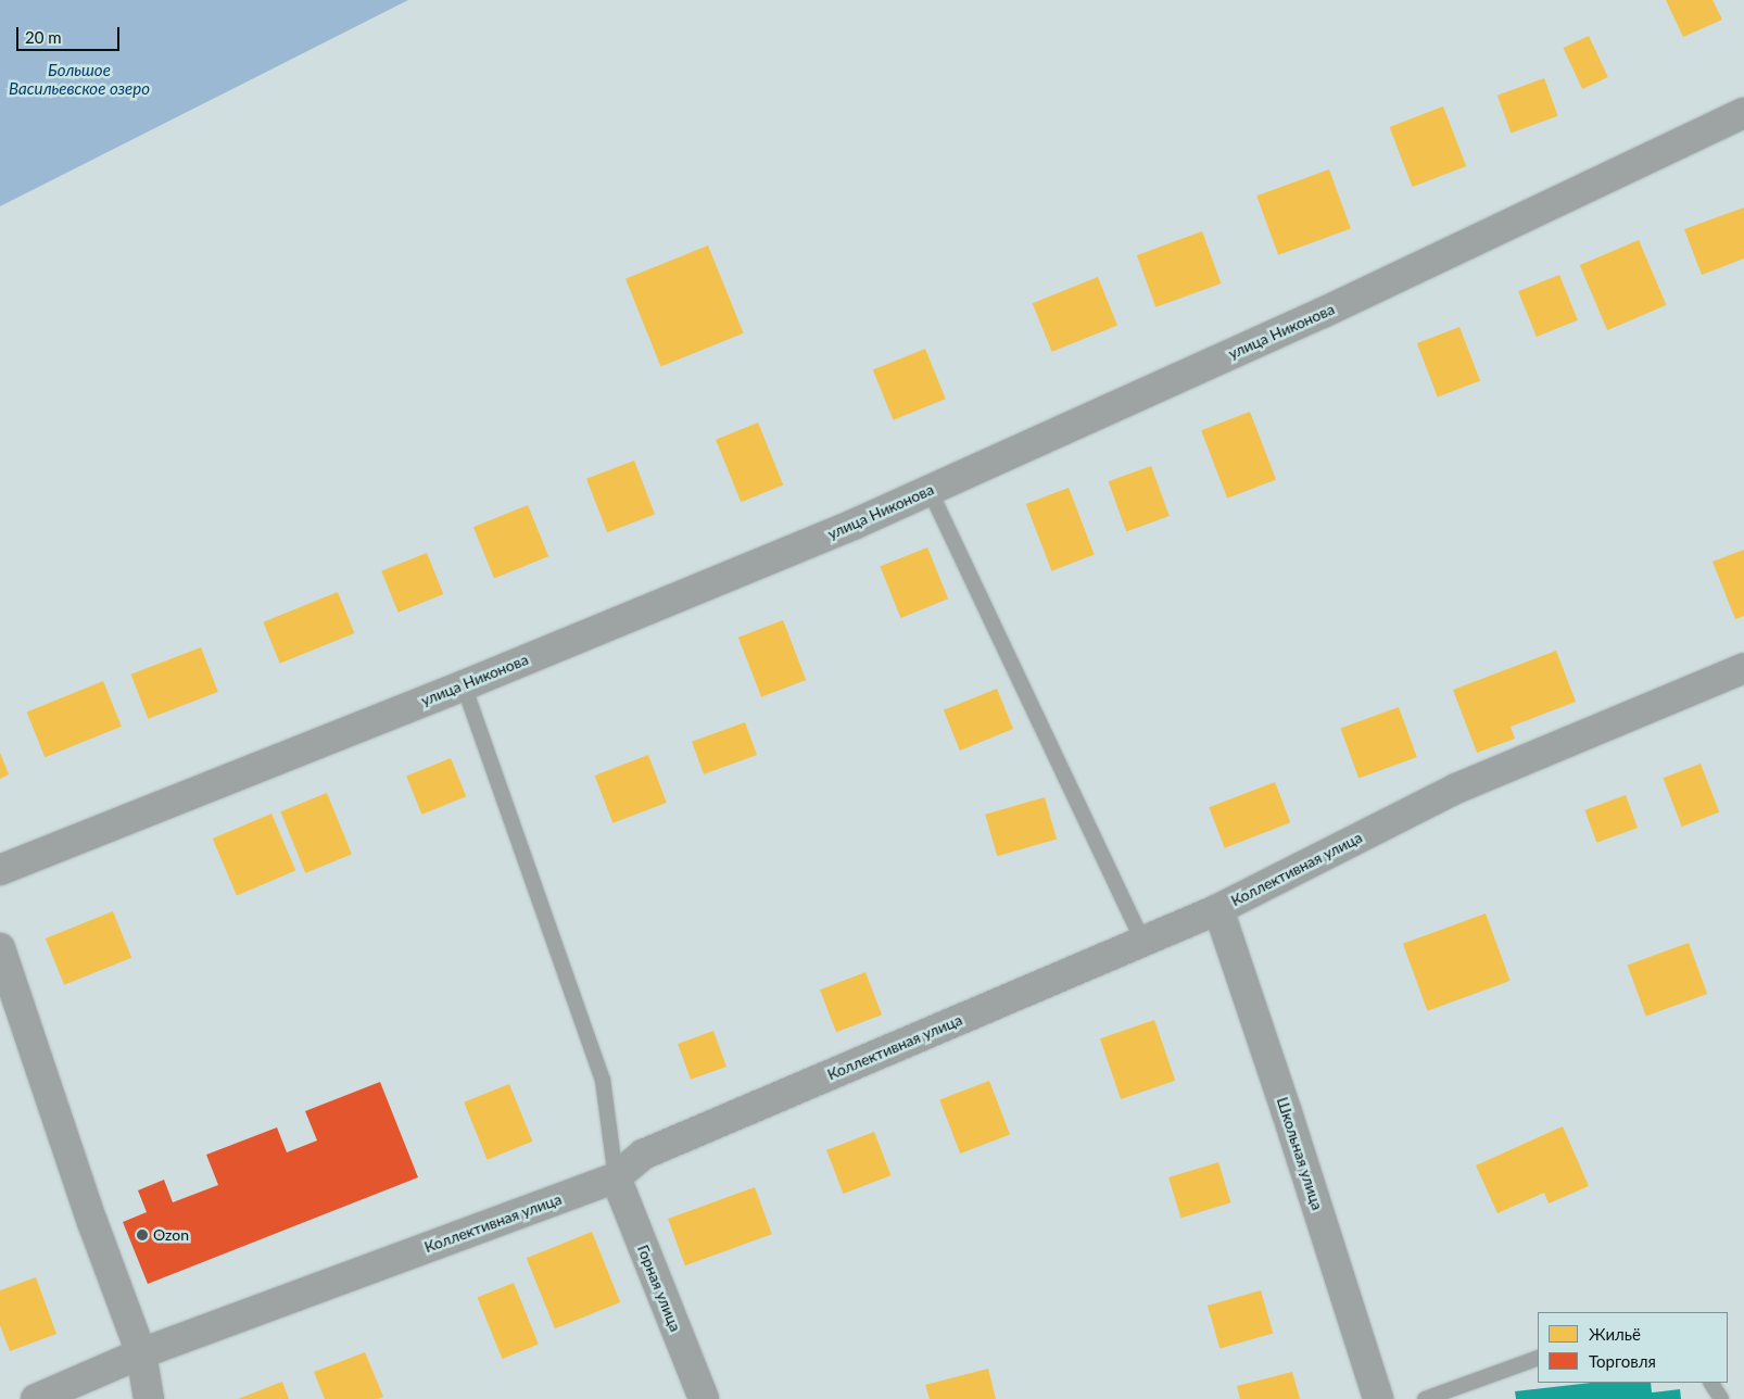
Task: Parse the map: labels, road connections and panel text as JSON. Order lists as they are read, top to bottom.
{
  "streets": {
    "street": [
      "улица Никонова",
      "Коллективная улица",
      "Школьная улица",
      "Горная улица"
    ]
  },
  "crossings": [
    ["Коллективная улица", "Школьная улица"],
    ["Коллективная улица", "Горная улица"]
  ],
  "water": ["Большое Васильевское озеро"],
  "places": ["Ozon"],
  "legend": ["Жильё", "Торговля"],
  "scale_bar": "20 m"
}
